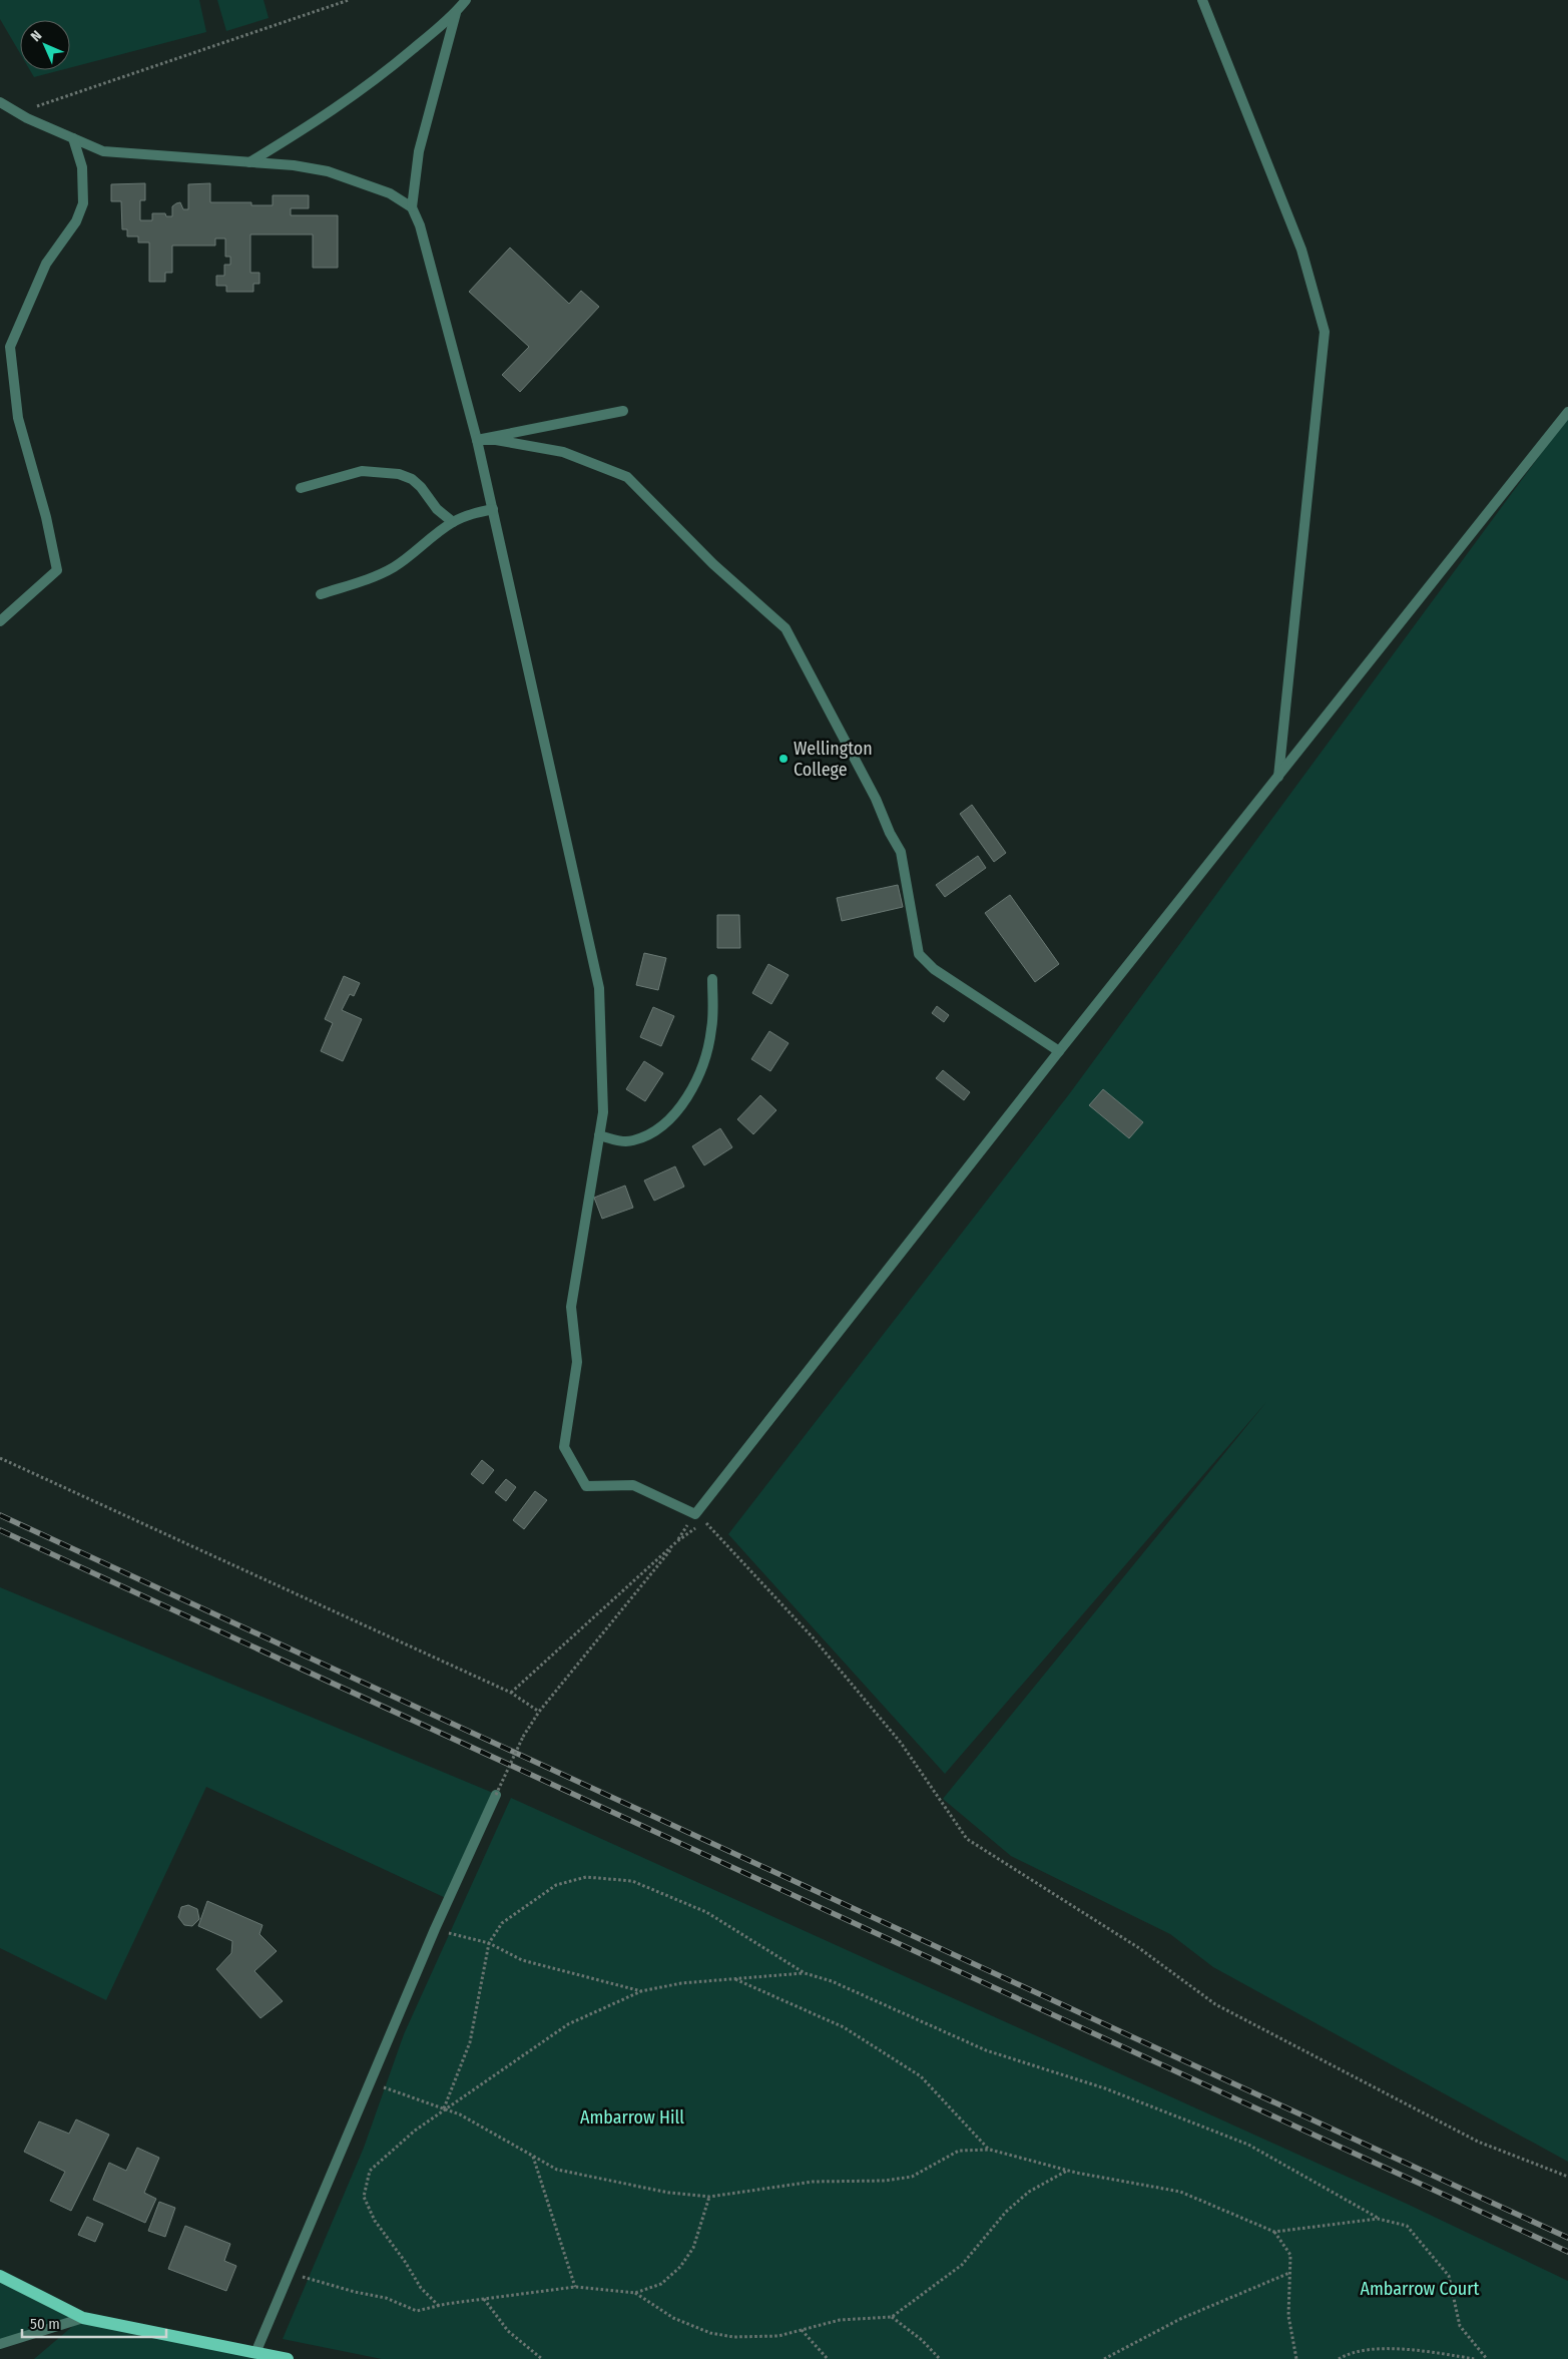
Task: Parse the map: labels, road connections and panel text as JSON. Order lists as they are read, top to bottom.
{
  "parks": ["Ambarrow Hill", "Ambarrow Court"],
  "places": ["Wellington College"],
  "scale_bar": "50 m",
  "north": "top left"
}
